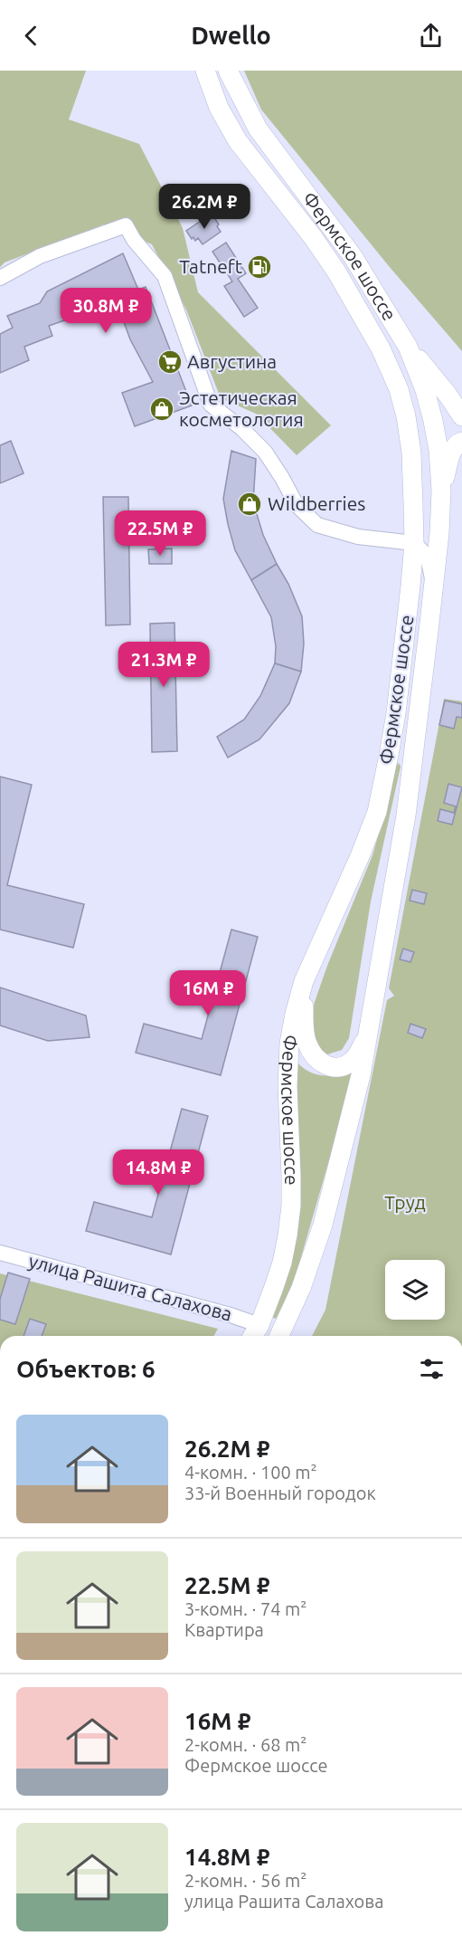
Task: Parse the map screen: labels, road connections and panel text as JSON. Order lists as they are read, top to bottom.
{
  "streets": {
    "main road": ["Фермское шоссе"],
    "street": ["улица Рашита Салахова"]
  },
  "crossings": [
    ["Фермское шоссе", "улица Рашита Салахова"]
  ],
  "parks": ["Труд"],
  "places": {
    "fuel station": ["Tatneft"],
    "supermarket": ["Августина"],
    "shop": ["Эстетическая косметология", "Wildberries"]
  },
  "page": {
    "header": "Dwello",
    "price": [
      "26.2M ₽",
      "30.8M ₽",
      "22.5M ₽",
      "21.3M ₽",
      "16M ₽",
      "14.8M ₽"
    ],
    "heading": "Объектов: 6",
    "list": [
      {
        "name": "26.2M ₽",
        "note": "4-комн. · 100 m² · 33-й Военный городок"
      },
      {
        "name": "22.5M ₽",
        "note": "3-комн. · 74 m² · Квартира"
      },
      {
        "name": "16M ₽",
        "note": "2-комн. · 68 m² · Фермское шоссе"
      },
      {
        "name": "14.8M ₽",
        "note": "2-комн. · 56 m² · улица Рашита Салахова"
      }
    ]
  }
}
